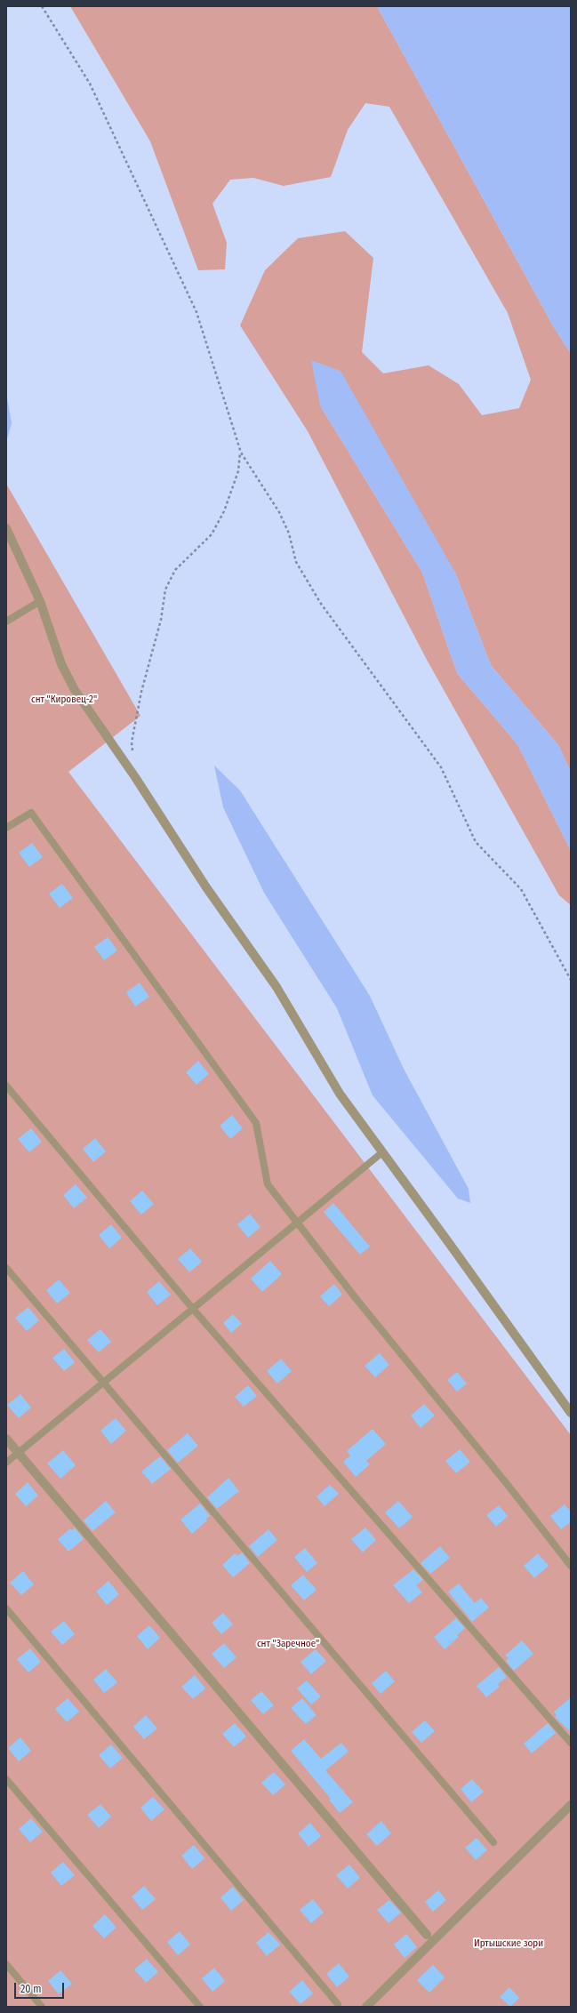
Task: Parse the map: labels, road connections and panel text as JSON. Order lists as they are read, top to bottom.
{
  "parks": ["снт \"Кировец-2\"", "снт \"Заречное\"", "Иртышские зори"],
  "scale_bar": "20 m"
}
